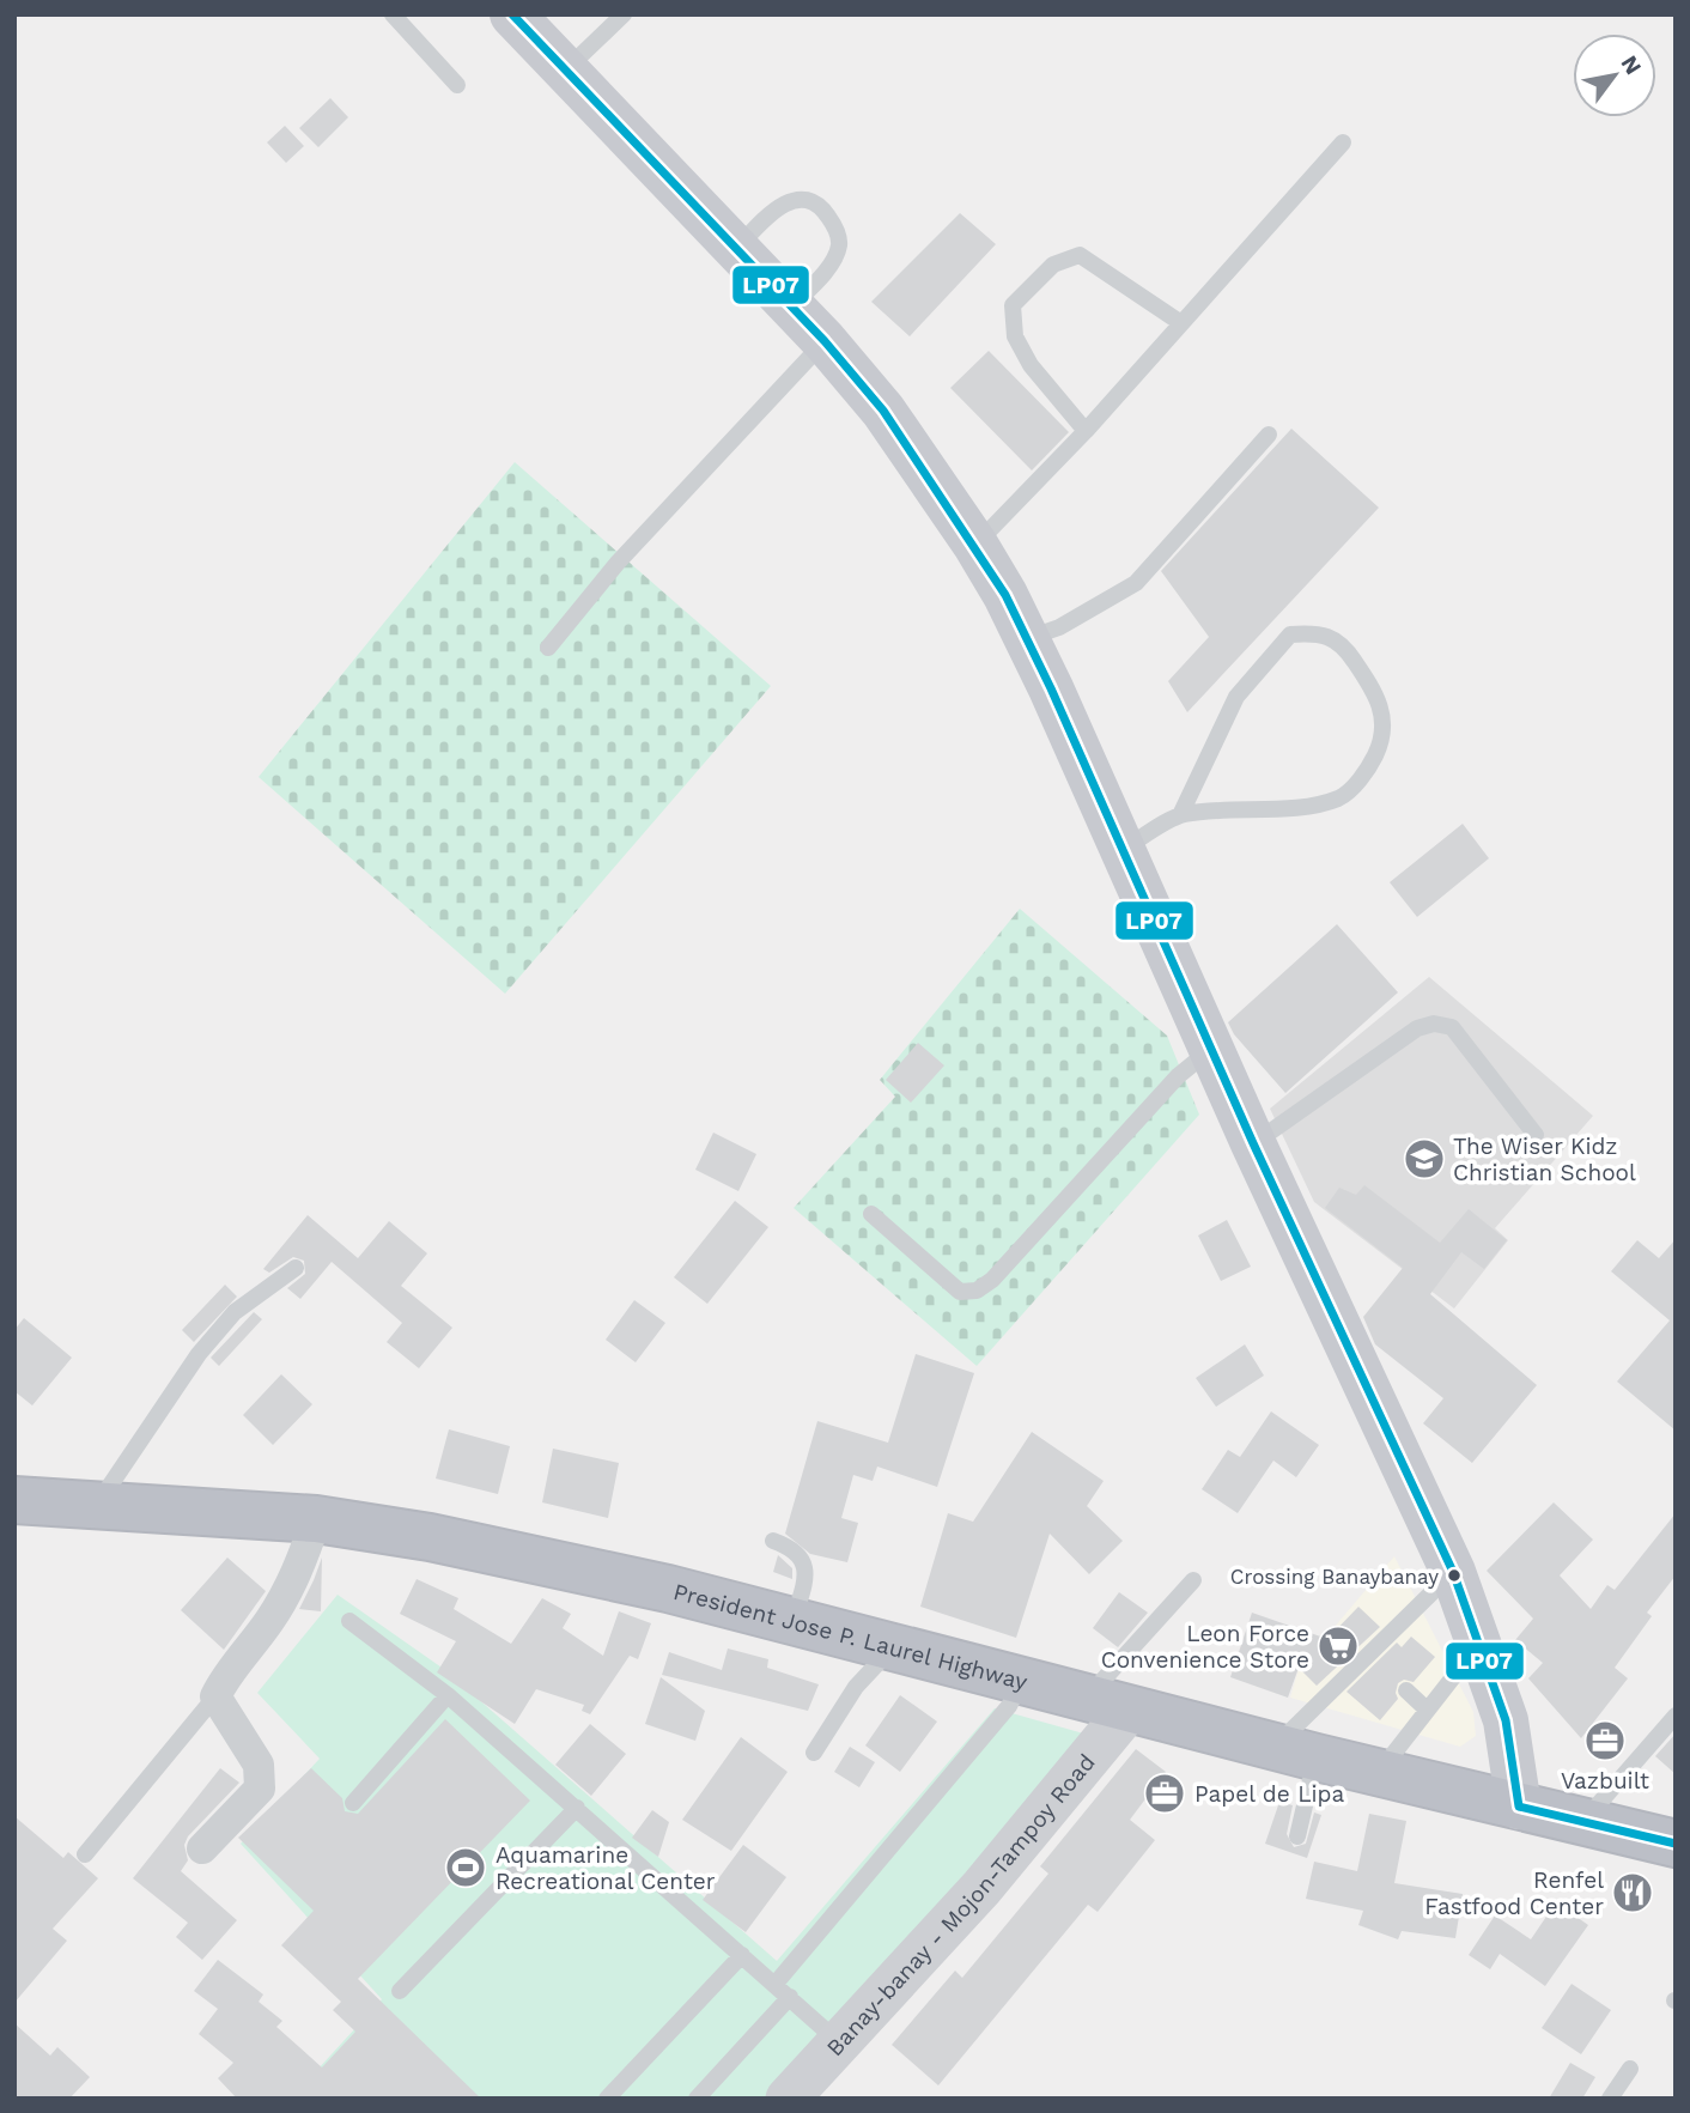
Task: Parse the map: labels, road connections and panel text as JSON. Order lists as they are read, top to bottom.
{
  "streets": {
    "highway": ["President Jose P. Laurel Highway"],
    "street": ["Banay-banay - Mojon-Tampoy Road"]
  },
  "crossings": [
    ["President Jose P. Laurel Highway", "Banay-banay - Mojon-Tampoy Road"]
  ],
  "places": {
    "school or university": ["The Wiser Kidz Christian School"],
    "other": ["Crossing Banaybanay"],
    "supermarket": ["Leon Force Convenience Store"],
    "office": ["Vazbuilt", "Papel de Lipa"],
    "sports": ["Aquamarine Recreational Center"],
    "restaurant": ["Renfel Fastfood Center"]
  },
  "lines": ["transit line LP07"],
  "north": "top right"
}
